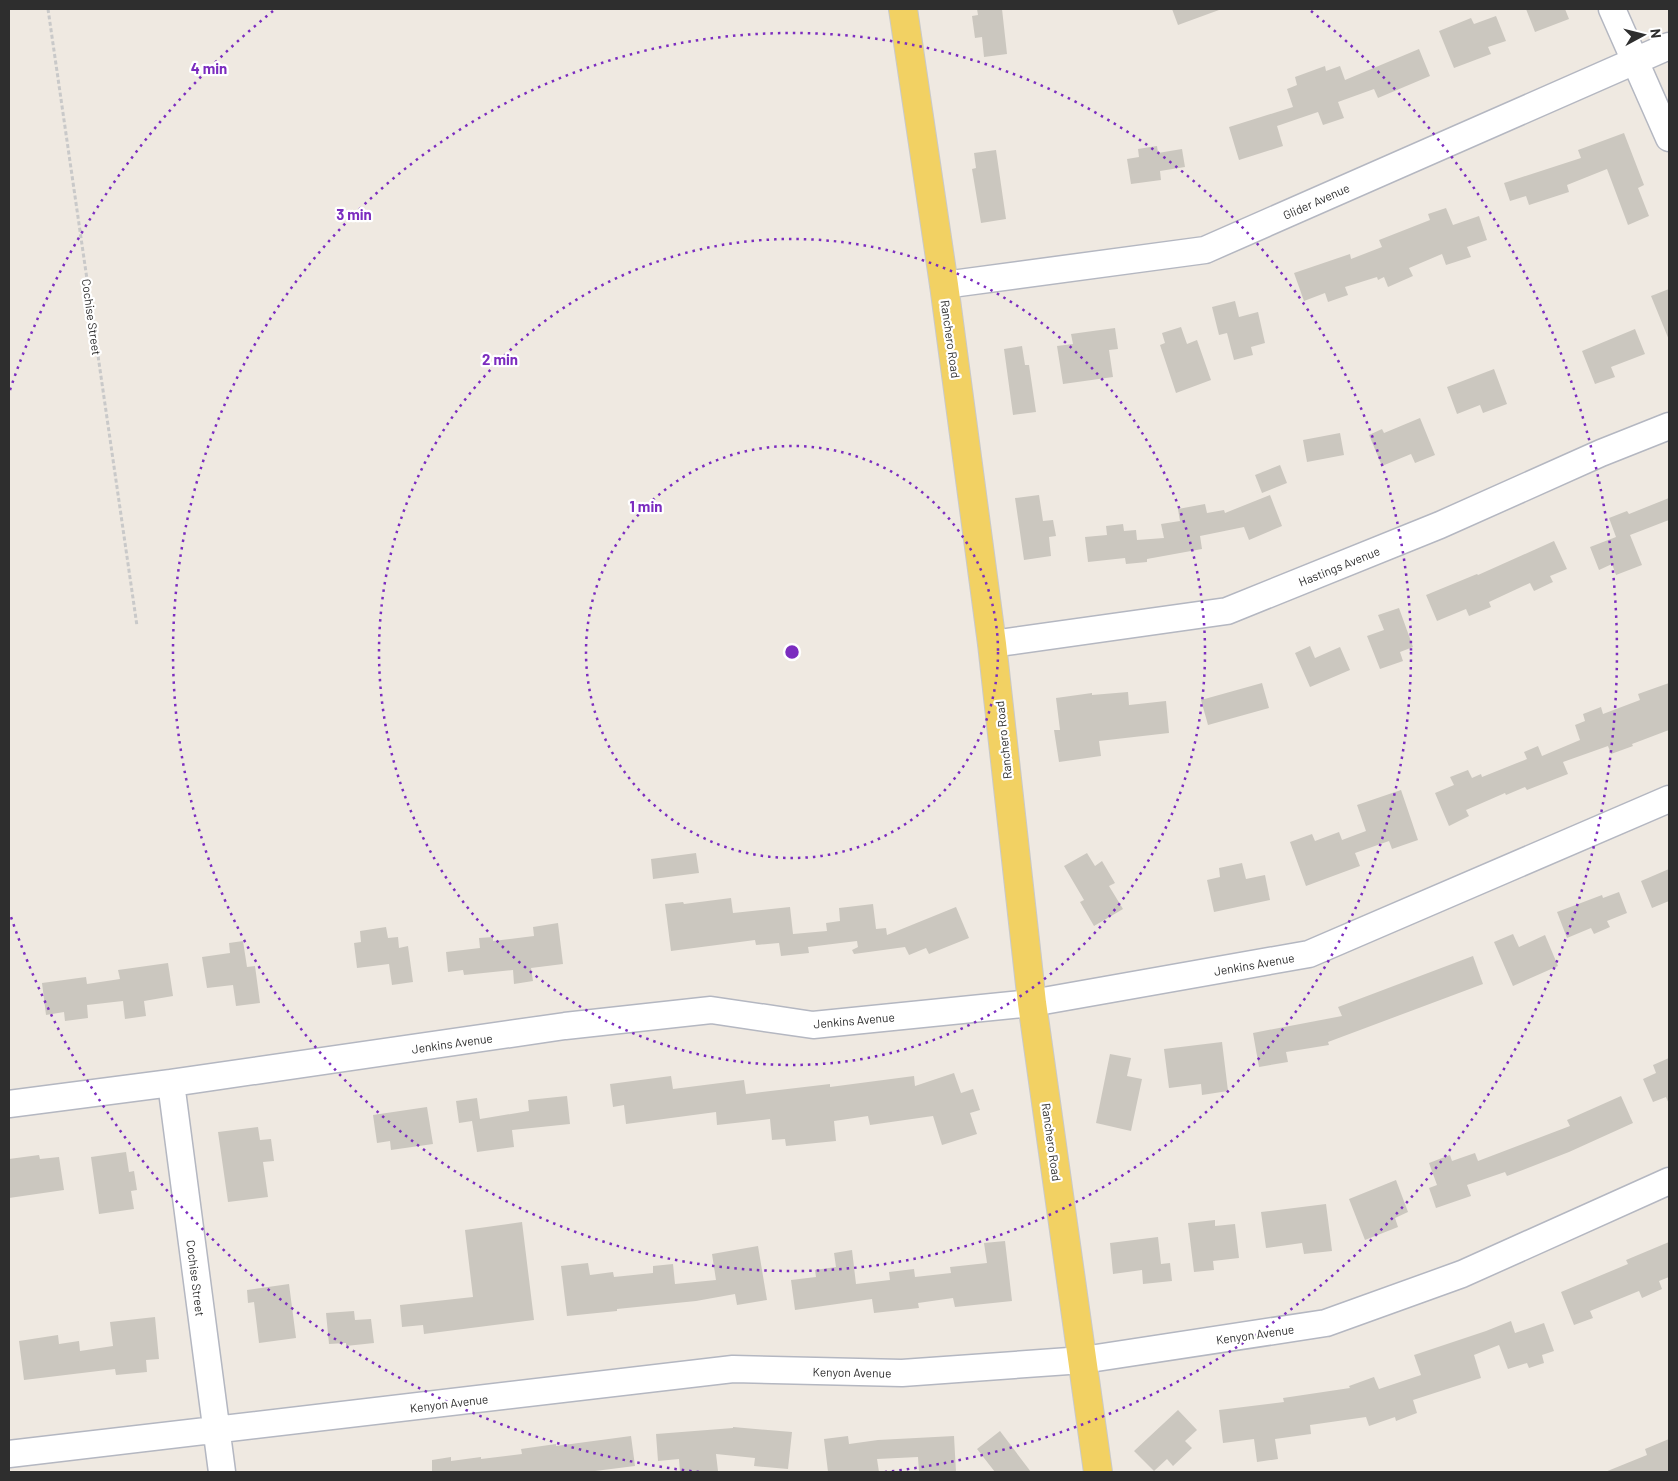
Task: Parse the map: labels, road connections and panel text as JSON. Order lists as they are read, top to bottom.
{
  "streets": {
    "main road": ["Ranchero Road"],
    "street": [
      "Glider Avenue",
      "Cochise Street",
      "Hastings Avenue",
      "Jenkins Avenue",
      "Kenyon Avenue"
    ]
  },
  "crossings": [
    ["Glider Avenue", "Ranchero Road"],
    ["Cochise Street", "Jenkins Avenue"],
    ["Cochise Street", "Kenyon Avenue"],
    ["Ranchero Road", "Hastings Avenue"],
    ["Ranchero Road", "Jenkins Avenue"],
    ["Ranchero Road", "Kenyon Avenue"]
  ],
  "north": "right",
  "rings": [
    "4 min",
    "3 min",
    "2 min",
    "1 min"
  ]
}
